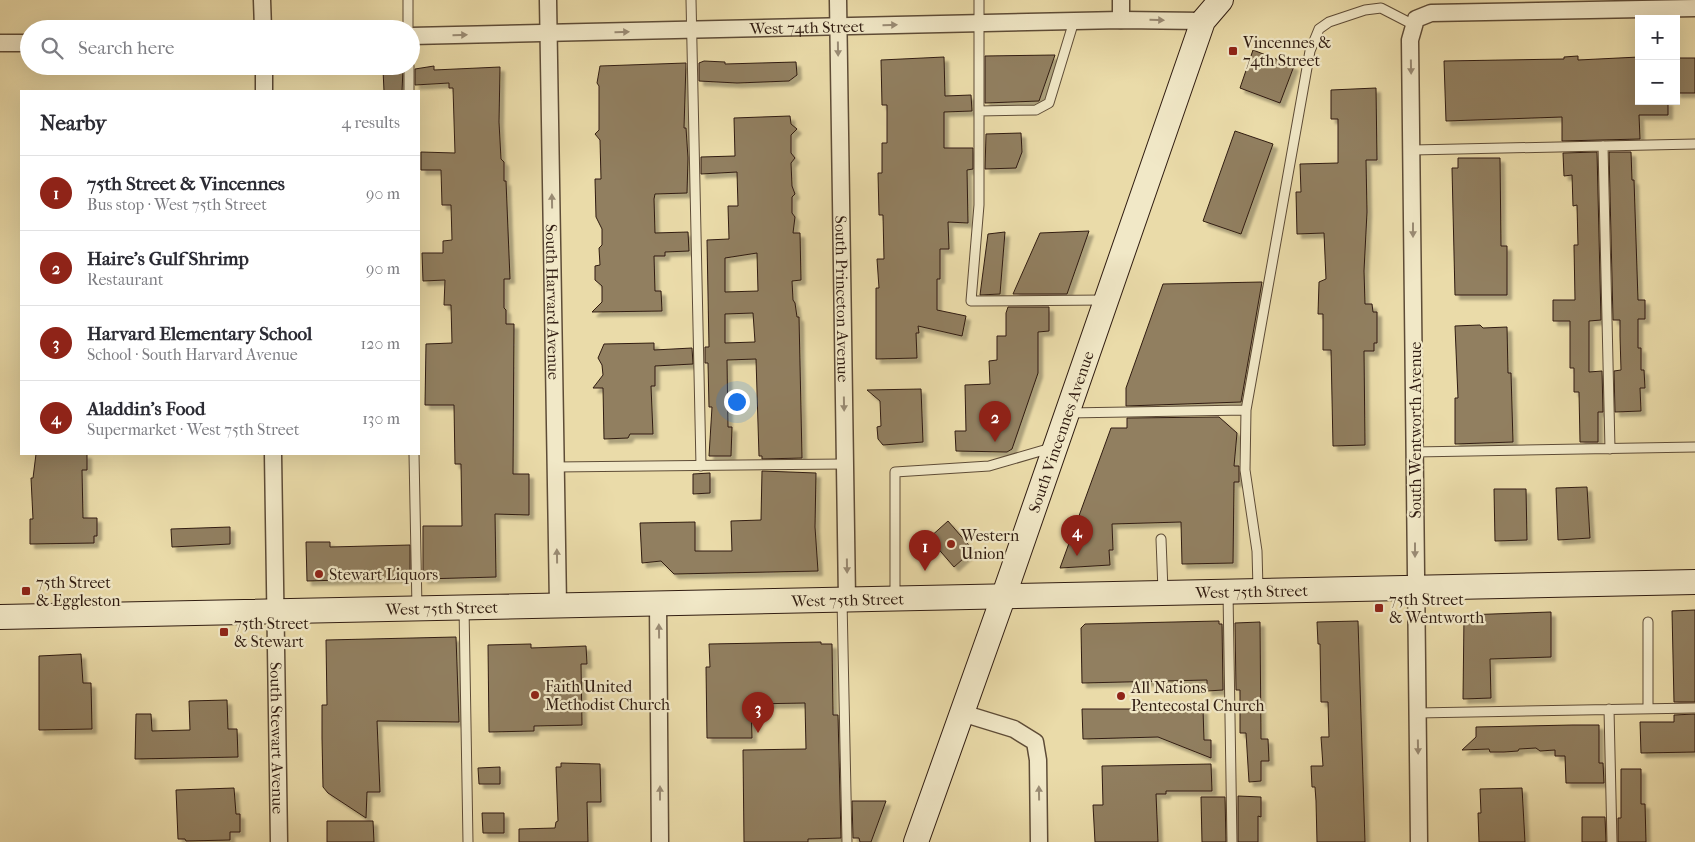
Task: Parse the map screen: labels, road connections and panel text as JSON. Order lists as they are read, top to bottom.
{
  "streets": {
    "street": [
      "West 74th Street",
      "South Princeton Avenue",
      "South Harvard Avenue",
      "South Wentworth Avenue",
      "South Vincennes Avenue",
      "West 75th Street",
      "South Stewart Avenue"
    ]
  },
  "crossings": [
    ["West 74th Street", "South Princeton Avenue"],
    ["West 74th Street", "South Harvard Avenue"],
    ["West 74th Street", "South Vincennes Avenue"],
    ["South Princeton Avenue", "West 75th Street"],
    ["South Harvard Avenue", "West 75th Street"],
    ["South Wentworth Avenue", "West 75th Street"],
    ["South Vincennes Avenue", "West 75th Street"],
    ["West 75th Street", "South Stewart Avenue"]
  ],
  "one_way": [
    "West 74th Street",
    "South Princeton Avenue",
    "South Harvard Avenue",
    "South Wentworth Avenue"
  ],
  "places": {
    "transit": [
      "Vincennes & 74th Street",
      "75th Street & Eggleston",
      "75th Street & Wentworth",
      "75th Street & Stewart"
    ],
    "other": [
      "Western Union",
      "Stewart Liquors",
      "Faith United Methodist Church",
      "All Nations Pentecostal Church"
    ]
  },
  "page": {
    "map_buttons": ["+", "−"],
    "search": "Search here",
    "heading": ["Nearby", "4 results"],
    "list": [
      {
        "mark": "1",
        "name": "75th Street & Vincennes",
        "note": "Bus stop · West 75th Street",
        "value": "90 m"
      },
      {
        "mark": "2",
        "name": "Haire's Gulf Shrimp",
        "note": "Restaurant",
        "value": "90 m"
      },
      {
        "mark": "3",
        "name": "Harvard Elementary School",
        "note": "School · South Harvard Avenue",
        "value": "120 m"
      },
      {
        "mark": "4",
        "name": "Aladdin's Food",
        "note": "Supermarket · West 75th Street",
        "value": "130 m"
      }
    ],
    "pins": [
      "2",
      "4",
      "1",
      "3"
    ]
  }
}
